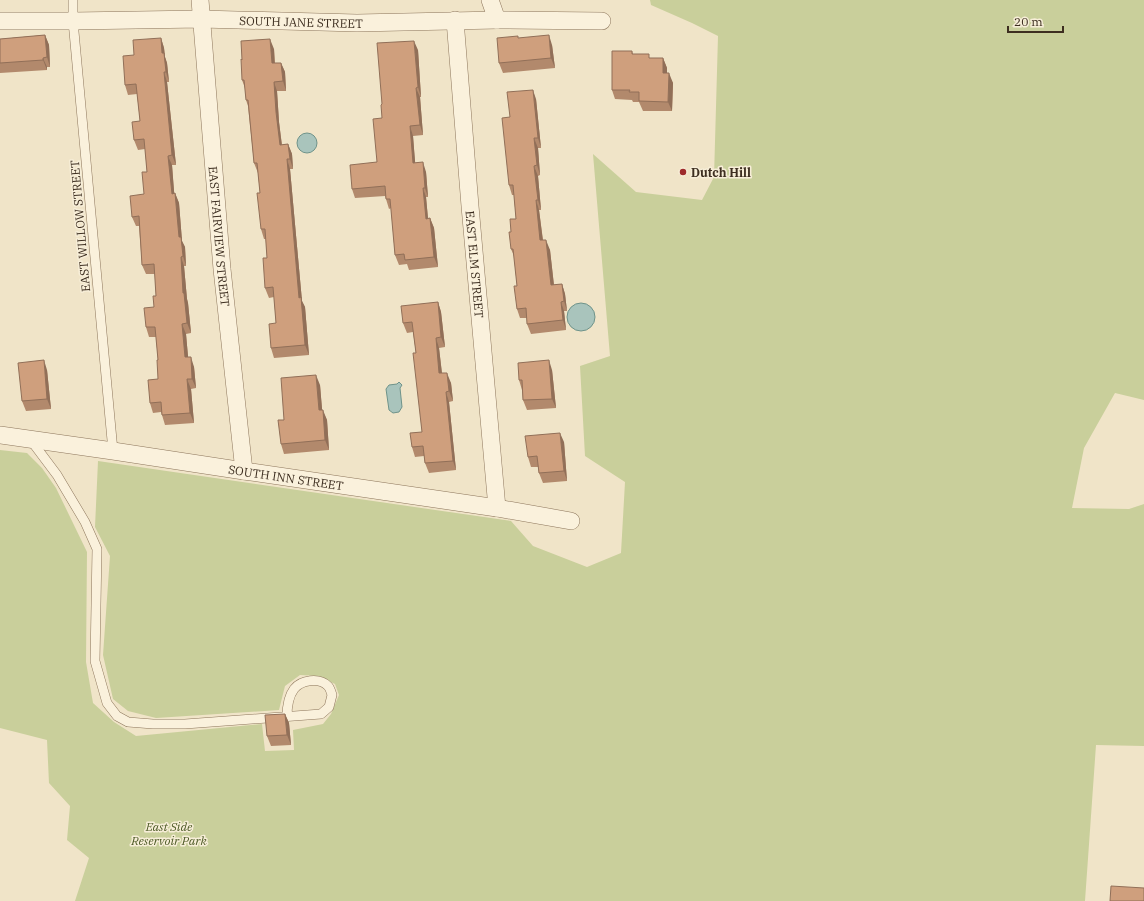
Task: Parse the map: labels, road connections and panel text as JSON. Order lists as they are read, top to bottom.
{
  "streets": {
    "street": [
      "SOUTH JANE STREET",
      "EAST FAIRVIEW STREET",
      "EAST ELM STREET",
      "SOUTH INN STREET"
    ],
    "lane": ["EAST WILLOW STREET"]
  },
  "crossings": [
    ["SOUTH JANE STREET", "EAST WILLOW STREET"],
    ["SOUTH JANE STREET", "EAST FAIRVIEW STREET"],
    ["SOUTH JANE STREET", "EAST ELM STREET"],
    ["EAST WILLOW STREET", "SOUTH INN STREET"],
    ["EAST FAIRVIEW STREET", "SOUTH INN STREET"],
    ["EAST ELM STREET", "SOUTH INN STREET"]
  ],
  "parks": ["East Side Reservoir Park"],
  "places": ["Dutch Hill"],
  "scale_bar": "20 m"
}
